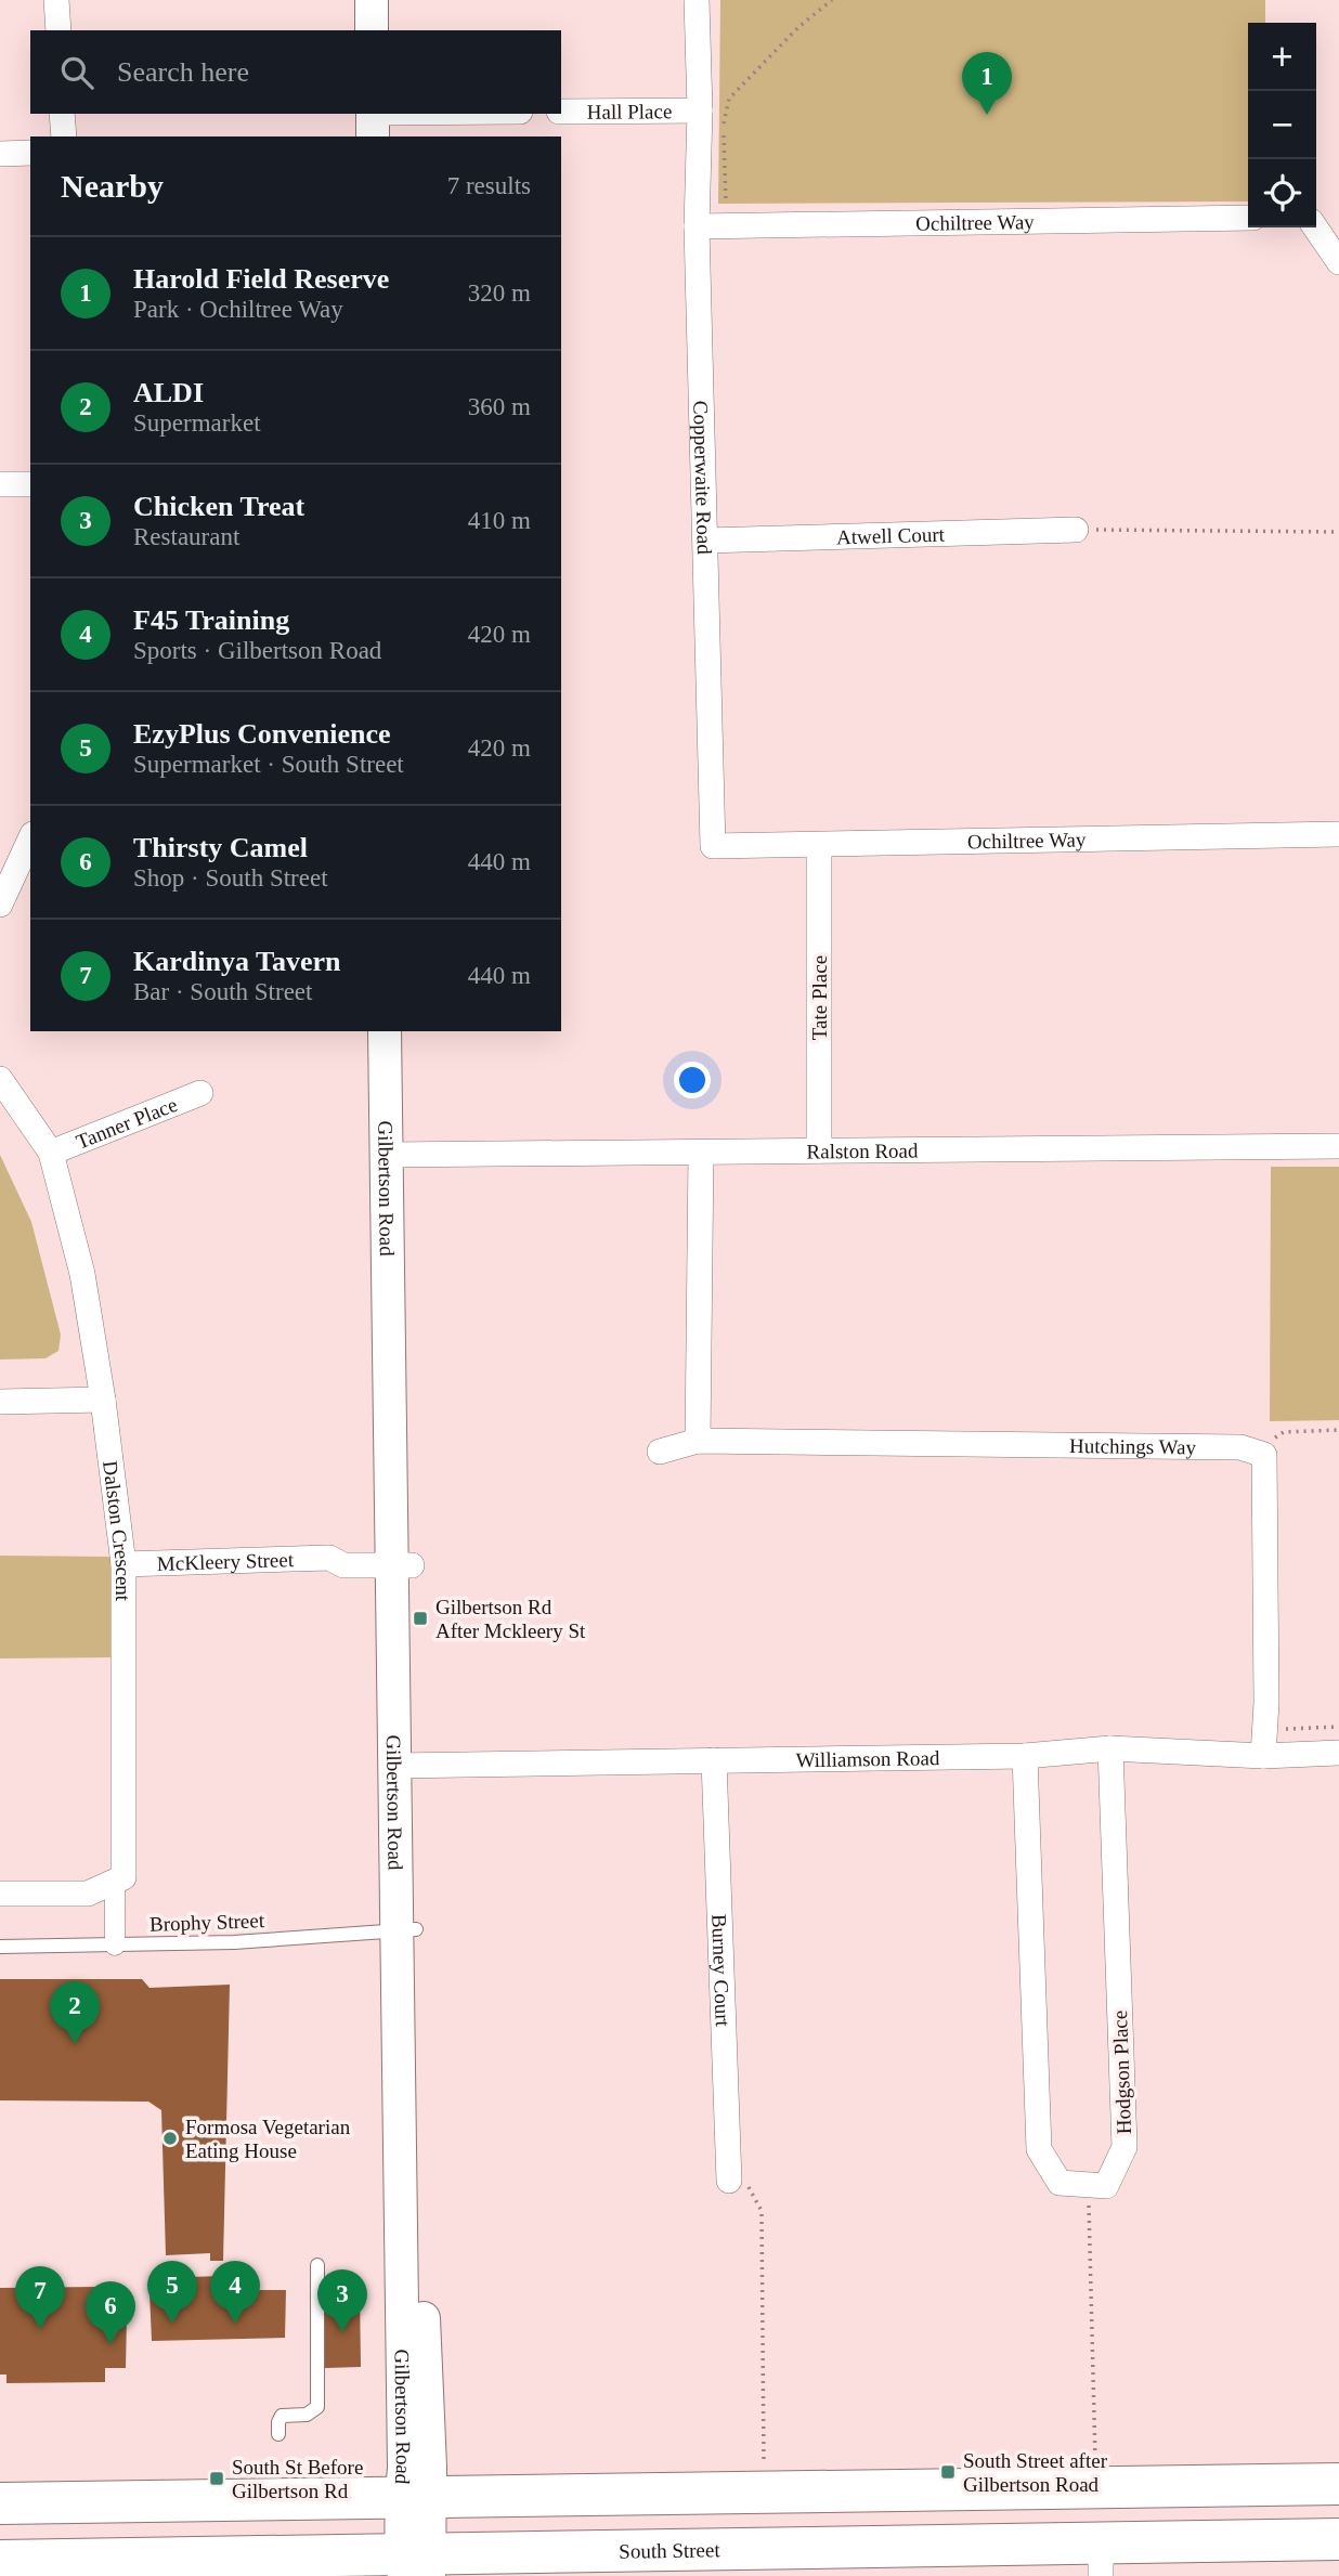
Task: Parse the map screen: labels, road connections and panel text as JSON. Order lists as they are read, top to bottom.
{
  "streets": {
    "highway": ["South Street"],
    "street": [
      "Hall Place",
      "Ochiltree Way",
      "Copperwaite Road",
      "Atwell Court",
      "Tate Place",
      "Tanner Place",
      "Ralston Road",
      "Gilbertson Road",
      "Hutchings Way",
      "Dalston Crescent",
      "McKleery Street",
      "Williamson Road",
      "Burney Court",
      "Hodgson Place"
    ],
    "lane": ["Brophy Street"]
  },
  "crossings": [
    ["Hall Place", "Copperwaite Road"],
    ["Ochiltree Way", "Copperwaite Road"],
    ["Ochiltree Way", "Tate Place"],
    ["Copperwaite Road", "Atwell Court"],
    ["Tate Place", "Ralston Road"],
    ["Tanner Place", "Dalston Crescent"],
    ["Ralston Road", "Gilbertson Road"],
    ["Gilbertson Road", "McKleery Street"],
    ["Gilbertson Road", "Williamson Road"],
    ["Gilbertson Road", "Brophy Street"],
    ["Gilbertson Road", "South Street"],
    ["Dalston Crescent", "McKleery Street"],
    ["Williamson Road", "Burney Court"],
    ["Williamson Road", "Hodgson Place"]
  ],
  "places": {
    "transit": ["Gilbertson Rd After Mckleery St", "South Street after Gilbertson Road", "South St Before Gilbertson Rd"],
    "other": ["Formosa Vegetarian Eating House"]
  },
  "page": {
    "map_buttons": ["+", "−"],
    "search": "Search here",
    "pins": [
      "1",
      "2",
      "4",
      "5",
      "7",
      "3",
      "6"
    ],
    "heading": ["Nearby", "7 results"],
    "list": [
      {
        "mark": "1",
        "name": "Harold Field Reserve",
        "note": "Park · Ochiltree Way",
        "value": "320 m"
      },
      {
        "mark": "2",
        "name": "ALDI",
        "note": "Supermarket",
        "value": "360 m"
      },
      {
        "mark": "3",
        "name": "Chicken Treat",
        "note": "Restaurant",
        "value": "410 m"
      },
      {
        "mark": "4",
        "name": "F45 Training",
        "note": "Sports · Gilbertson Road",
        "value": "420 m"
      },
      {
        "mark": "5",
        "name": "EzyPlus Convenience",
        "note": "Supermarket · South Street",
        "value": "420 m"
      },
      {
        "mark": "6",
        "name": "Thirsty Camel",
        "note": "Shop · South Street",
        "value": "440 m"
      },
      {
        "mark": "7",
        "name": "Kardinya Tavern",
        "note": "Bar · South Street",
        "value": "440 m"
      }
    ]
  }
}
